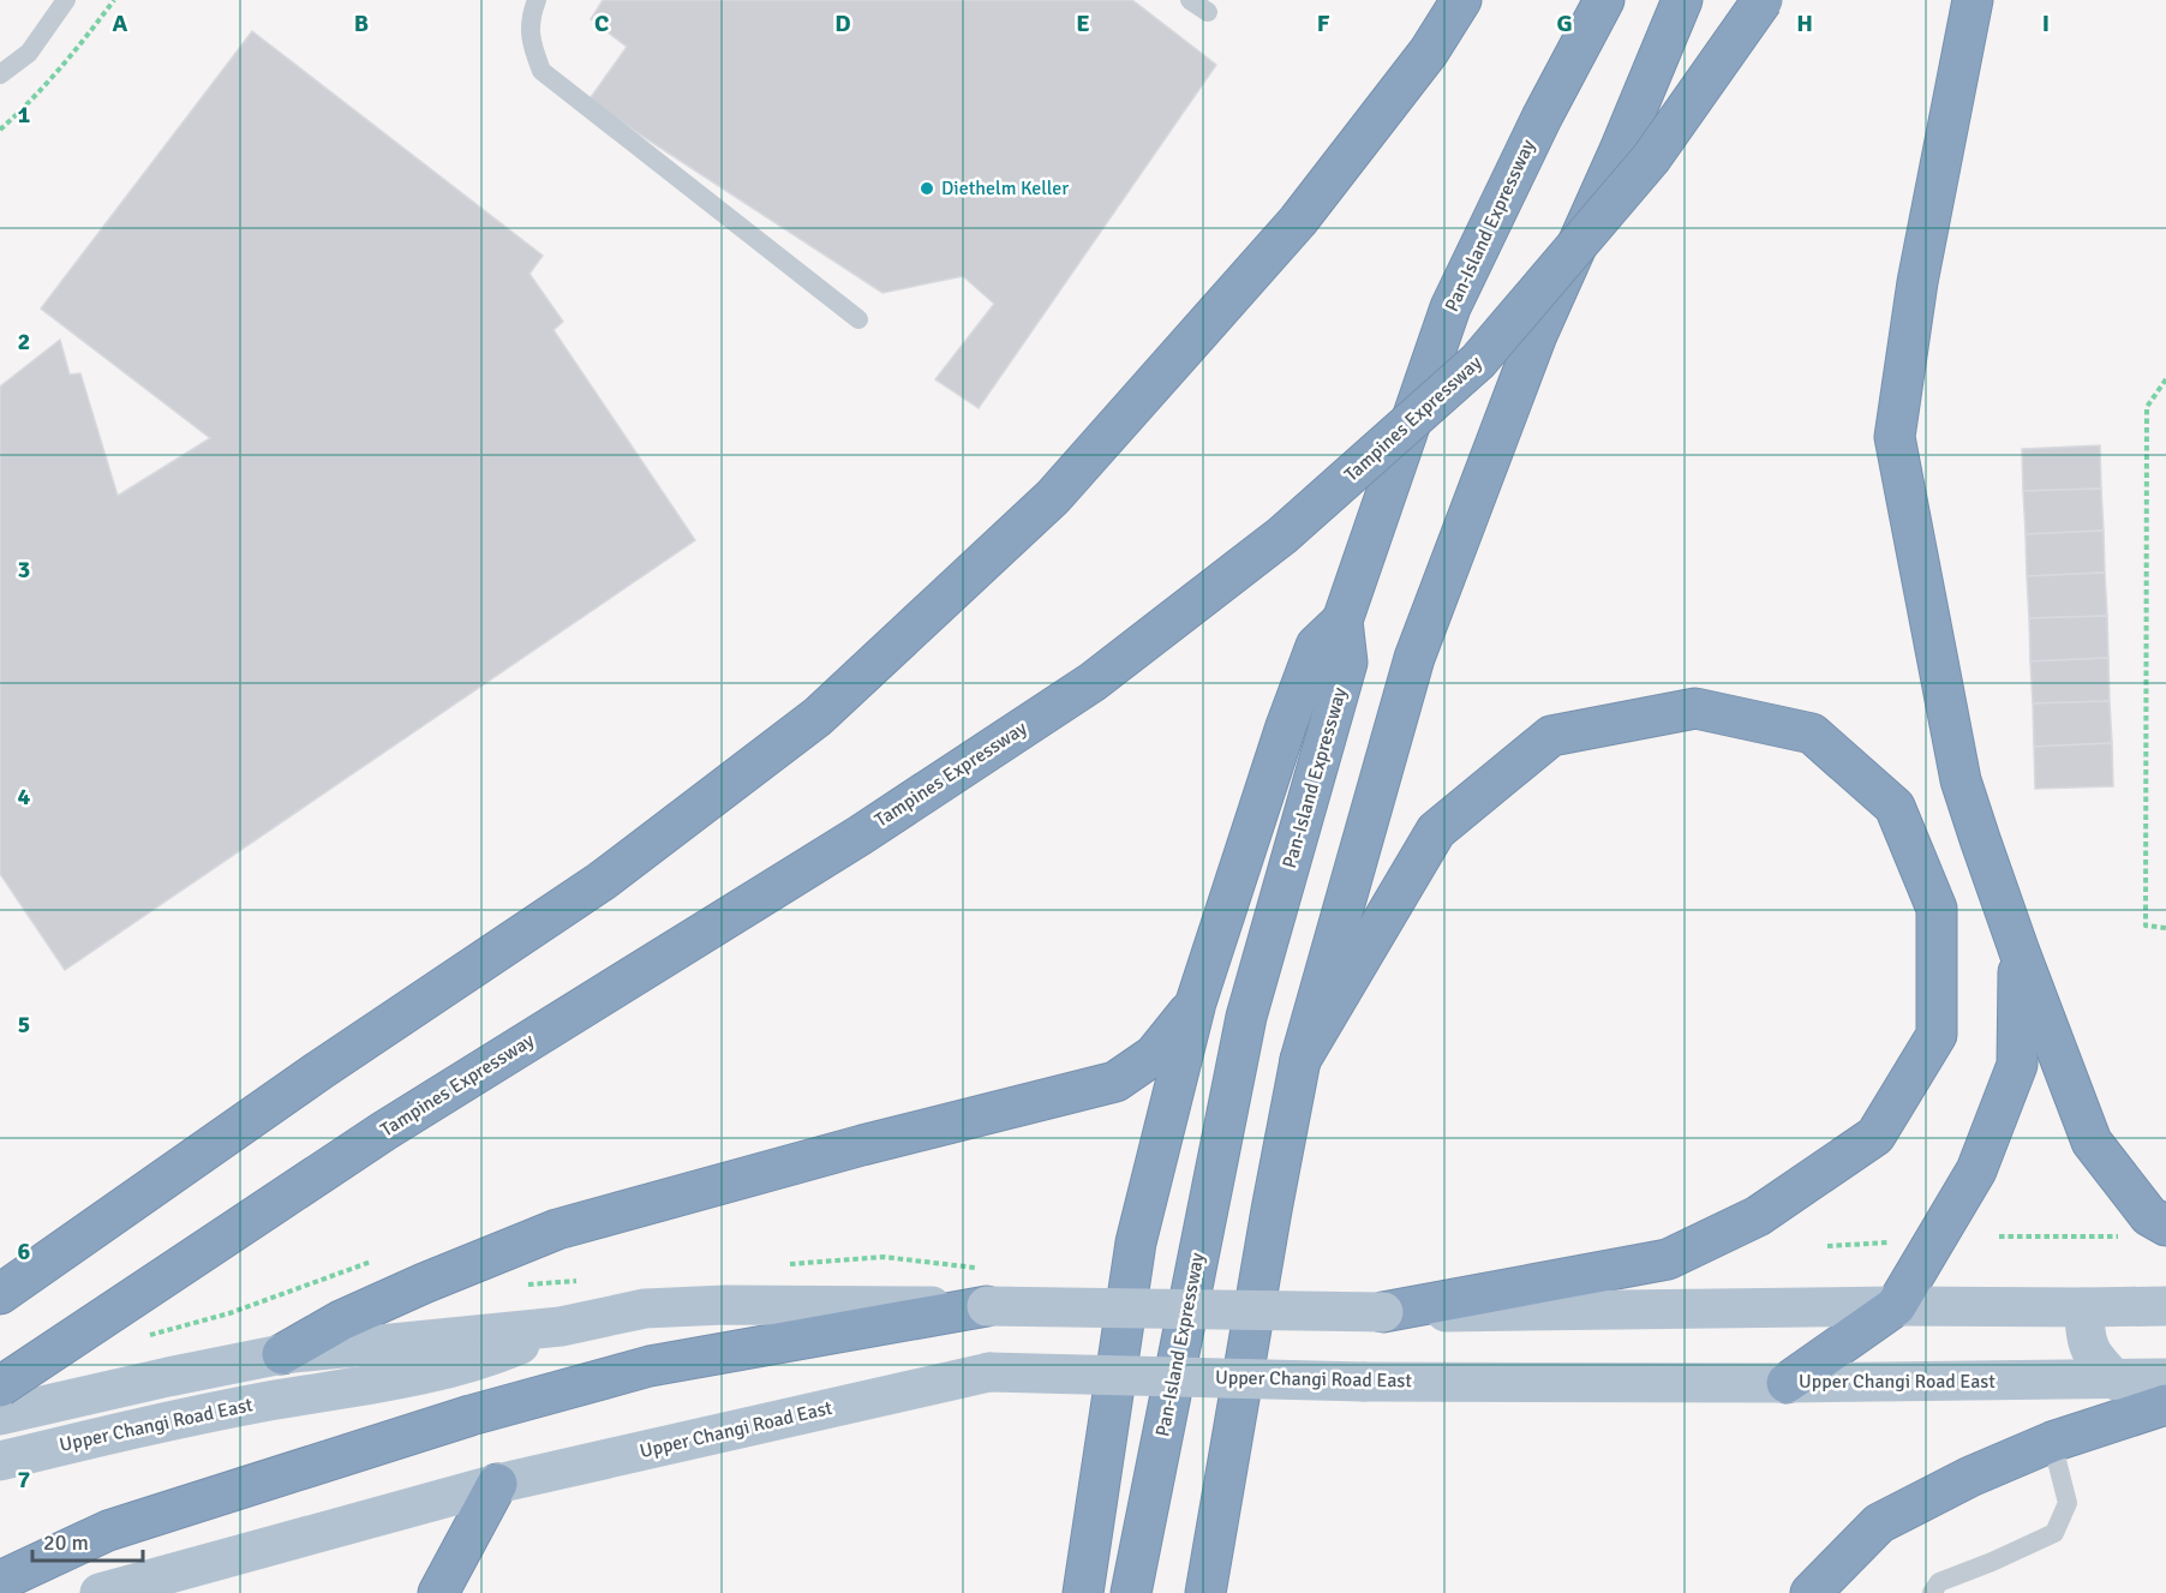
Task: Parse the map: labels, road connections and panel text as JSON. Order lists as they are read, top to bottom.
{
  "streets": {
    "highway": ["Pan-Island Expressway", "Tampines Expressway"],
    "main road": ["Upper Changi Road East"]
  },
  "places": ["Diethelm Keller"],
  "scale_bar": "20 m",
  "grid": {
    "columns": [
      "A",
      "B",
      "C",
      "D",
      "E",
      "F",
      "G",
      "H",
      "I"
    ],
    "rows": [
      "1",
      "2",
      "3",
      "4",
      "5",
      "6",
      "7"
    ]
  }
}
